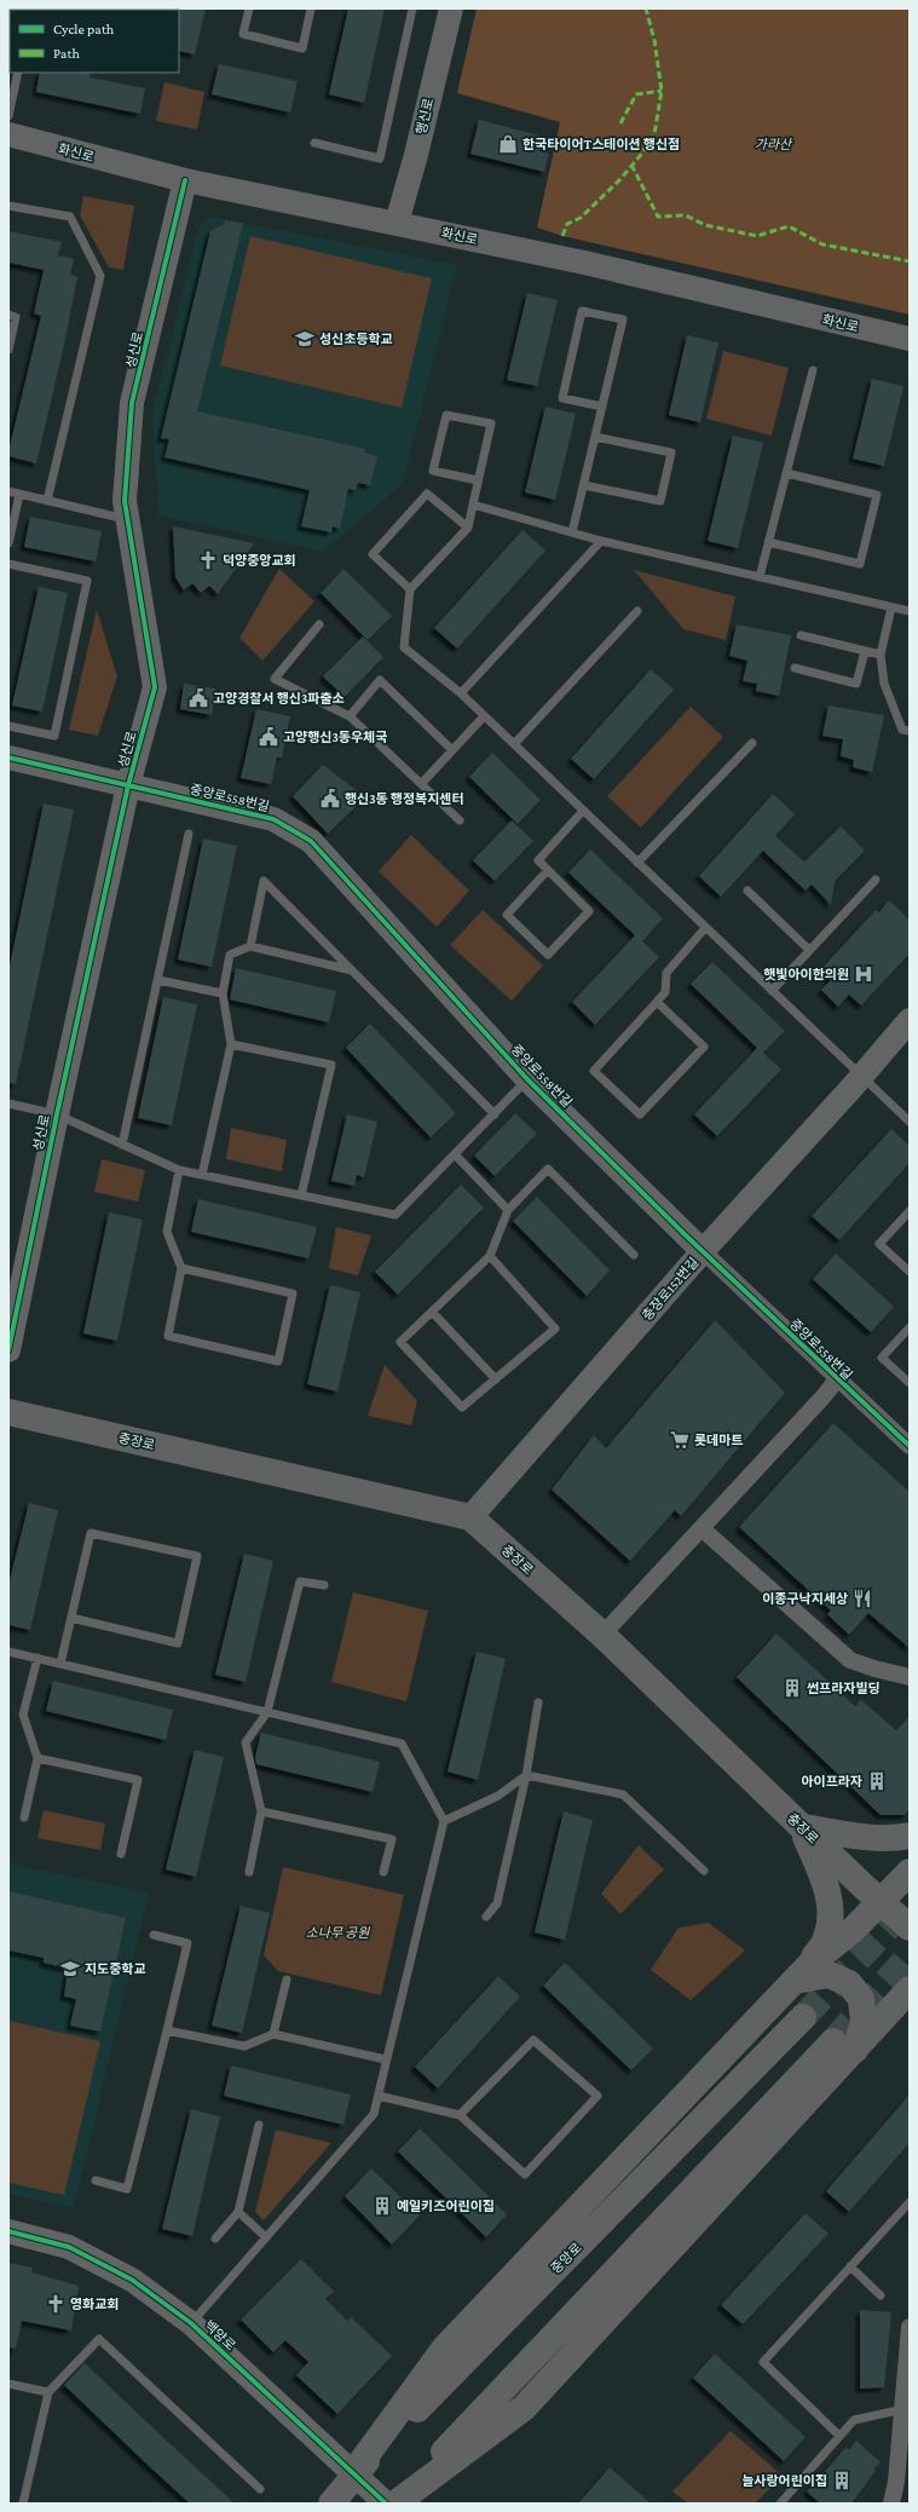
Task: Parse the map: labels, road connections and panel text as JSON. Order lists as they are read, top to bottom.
{
  "streets": {
    "main road": ["충장로", "중앙로"],
    "street": [
      "행신로",
      "화신로",
      "성신로",
      "중앙로558번길",
      "충장로152번길",
      "백양로"
    ]
  },
  "crossings": [
    ["행신로", "화신로"],
    ["화신로", "성신로"],
    ["성신로", "중앙로558번길"],
    ["중앙로558번길", "충장로152번길"],
    ["충장로152번길", "충장로"],
    ["중앙로", "백양로"]
  ],
  "parks": ["가라산", "소나무 공원"],
  "places": {
    "shop": ["한국타이어T스테이션 행신점"],
    "school or university": ["성신초등학교", "지도중학교"],
    "church": ["덕양중앙교회", "영화교회"],
    "public building": ["고양경찰서 행신3파출소", "고양행신3동우체국", "행신3동 행정복지센터"],
    "hospital": ["햇빛아이한의원"],
    "supermarket": ["롯데마트"],
    "restaurant": ["이종구낙지세상"],
    "building": [
      "썬프라자빌딩",
      "아이프라자",
      "예일키즈어린이집",
      "늘사랑어린이집"
    ]
  },
  "legend": ["Cycle path", "Path"]
}
